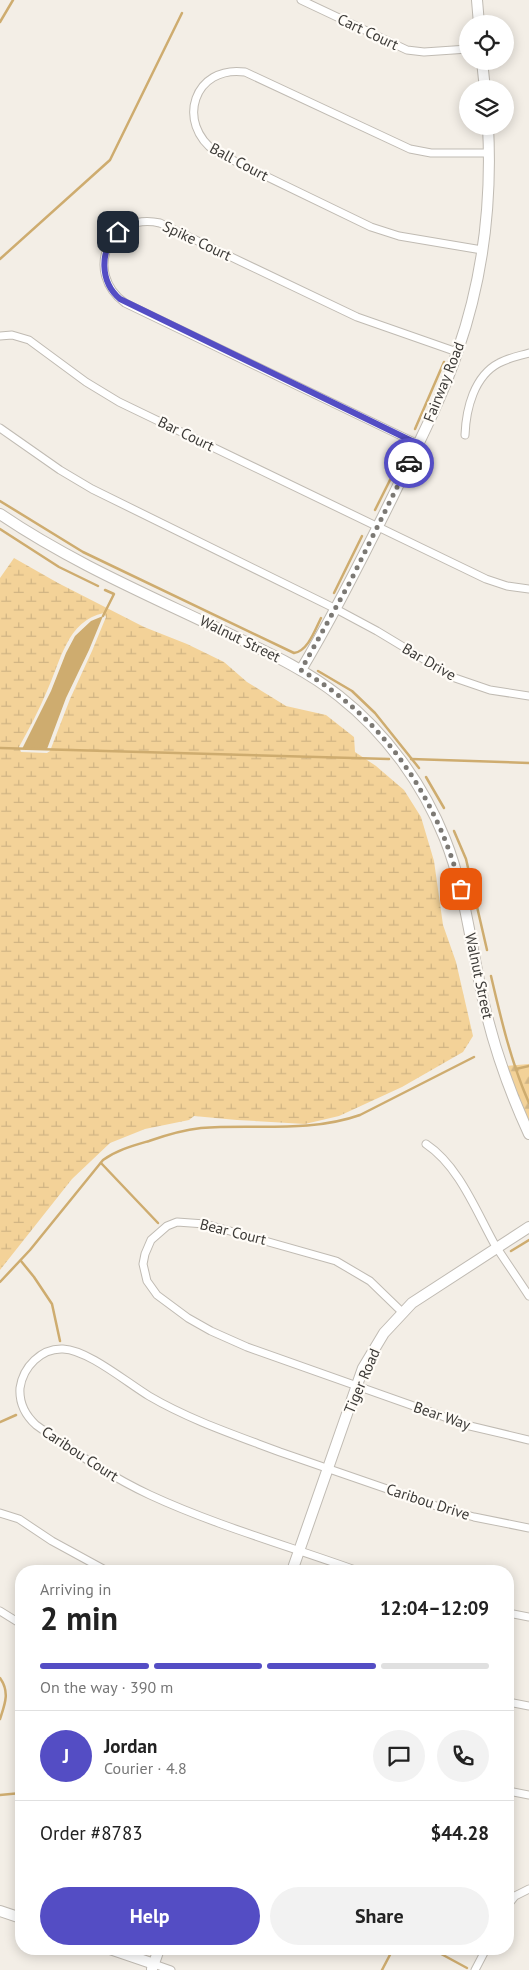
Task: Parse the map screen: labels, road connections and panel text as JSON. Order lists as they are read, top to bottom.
{
  "streets": {
    "street": [
      "Cart Court",
      "Ball Court",
      "Spike Court",
      "Fairway Road",
      "Bar Court",
      "Walnut Street",
      "Bar Drive",
      "Bear Court",
      "Tiger Road",
      "Bear Way",
      "Caribou Court",
      "Caribou Drive"
    ]
  },
  "crossings": [
    ["Ball Court", "Fairway Road"],
    ["Spike Court", "Fairway Road"],
    ["Fairway Road", "Bar Court"],
    ["Fairway Road", "Walnut Street"],
    ["Fairway Road", "Bar Drive"],
    ["Bear Court", "Tiger Road"],
    ["Bear Court", "Bear Way"],
    ["Tiger Road", "Bear Way"],
    ["Tiger Road", "Caribou Court"],
    ["Tiger Road", "Caribou Drive"],
    ["Caribou Court", "Caribou Drive"]
  ],
  "page": {
    "heading": ["2 min", "Arriving in", "12:04–12:09"],
    "panel": [
      "Jordan",
      "Courier · 4.8",
      "Order #8783",
      "$44.28"
    ],
    "bar": "On the way · 390 m",
    "round": "J",
    "buttons": ["Help", "Share"]
  }
}
